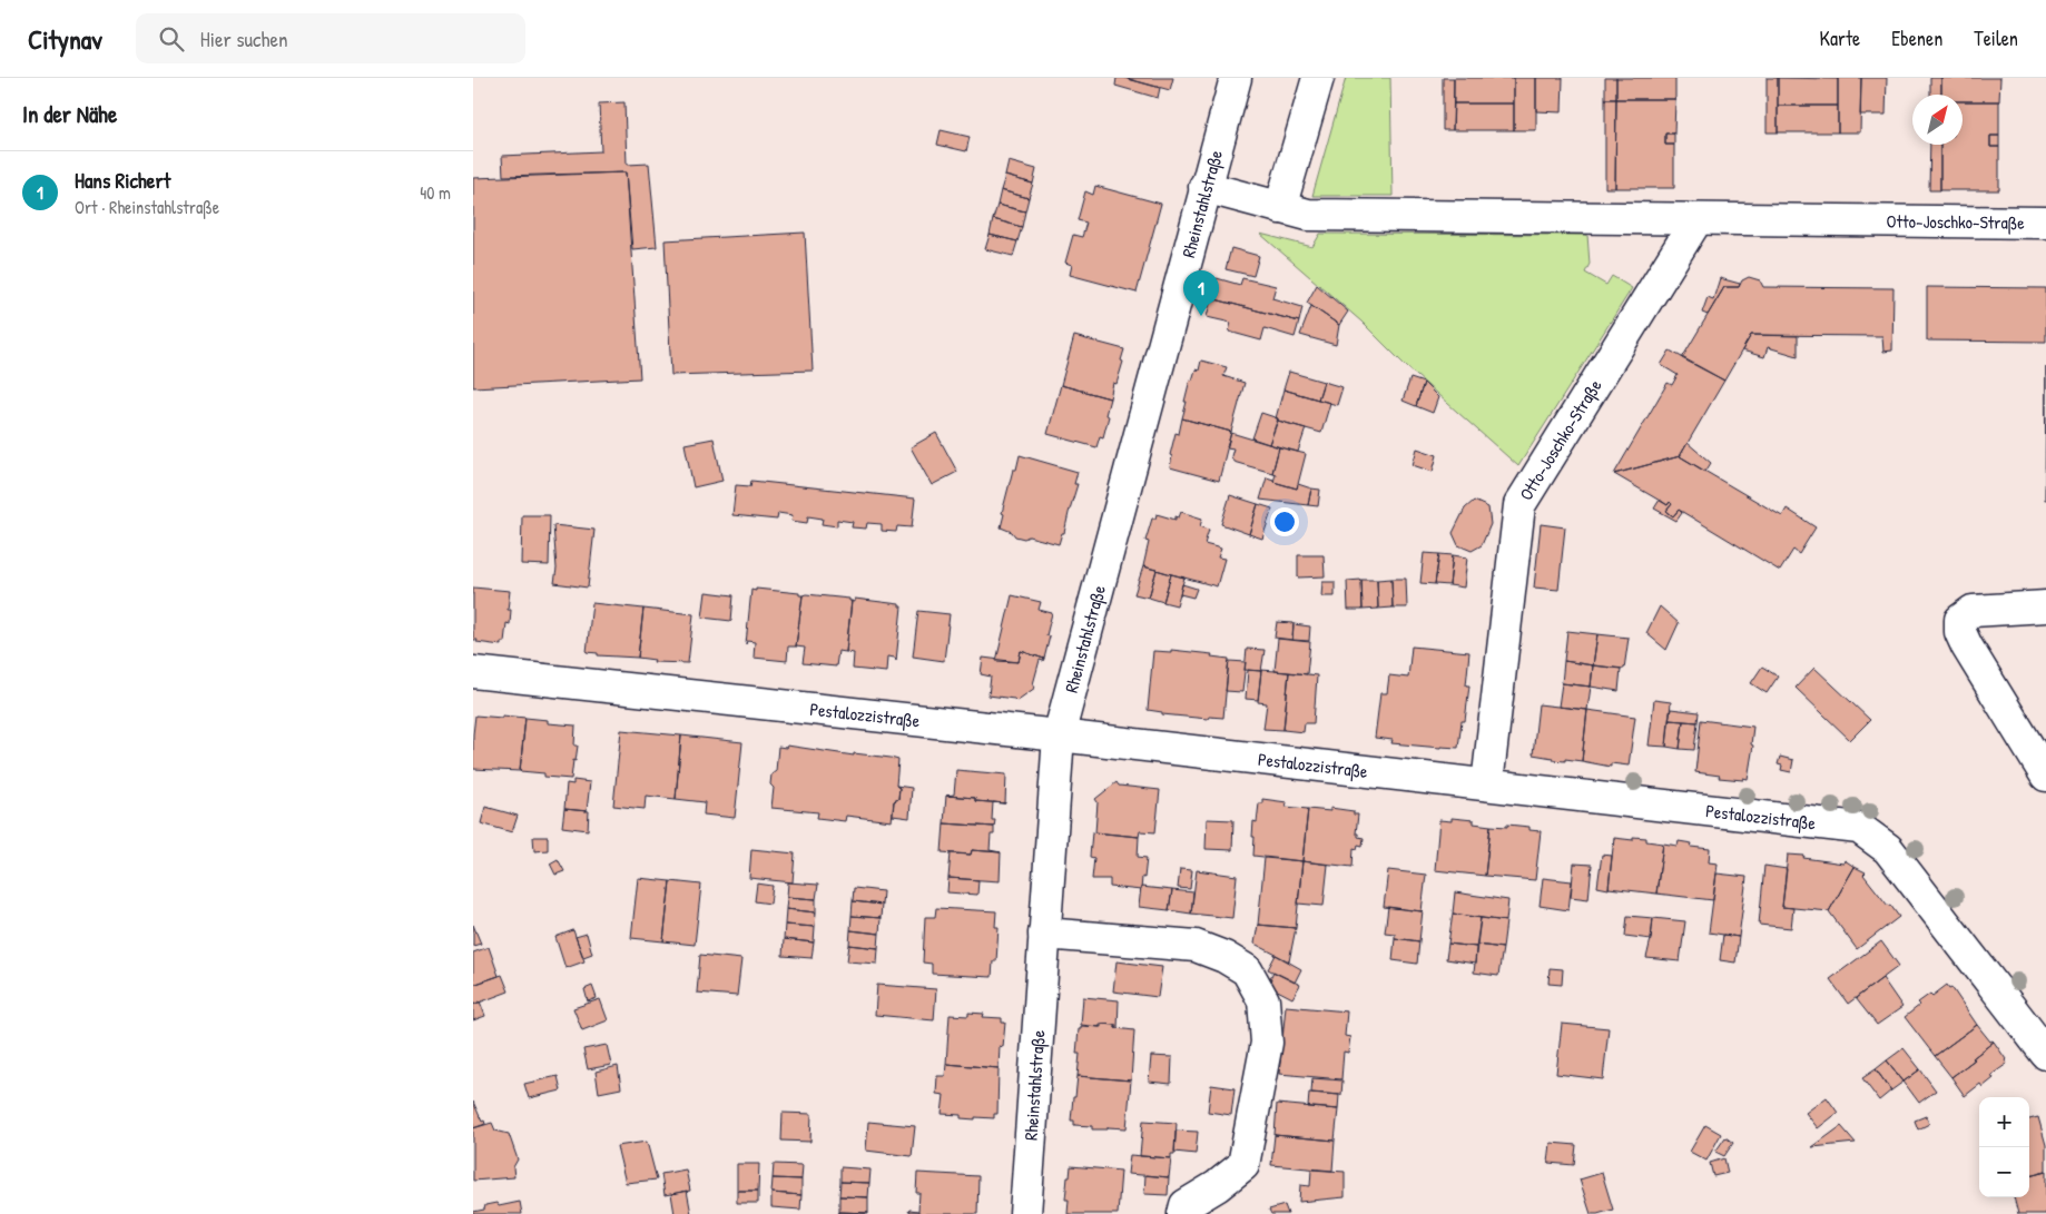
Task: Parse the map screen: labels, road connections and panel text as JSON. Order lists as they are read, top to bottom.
{
  "streets": {
    "street": ["Rheinstahlstraße", "Otto-Joschko-Straße", "Pestalozzistraße"]
  },
  "crossings": [
    ["Rheinstahlstraße", "Otto-Joschko-Straße"],
    ["Rheinstahlstraße", "Pestalozzistraße"],
    ["Otto-Joschko-Straße", "Pestalozzistraße"]
  ],
  "north": "top right",
  "page": {
    "header": "Citynav",
    "search": "Hier suchen",
    "nav": ["Karte", "Ebenen", "Teilen"],
    "heading": "In der Nähe",
    "list": [
      {
        "mark": "1",
        "name": "Hans Richert",
        "note": "Ort · Rheinstahlstraße",
        "value": "40 m"
      }
    ],
    "pins": "1",
    "map_buttons": ["+", "−"]
  }
}
